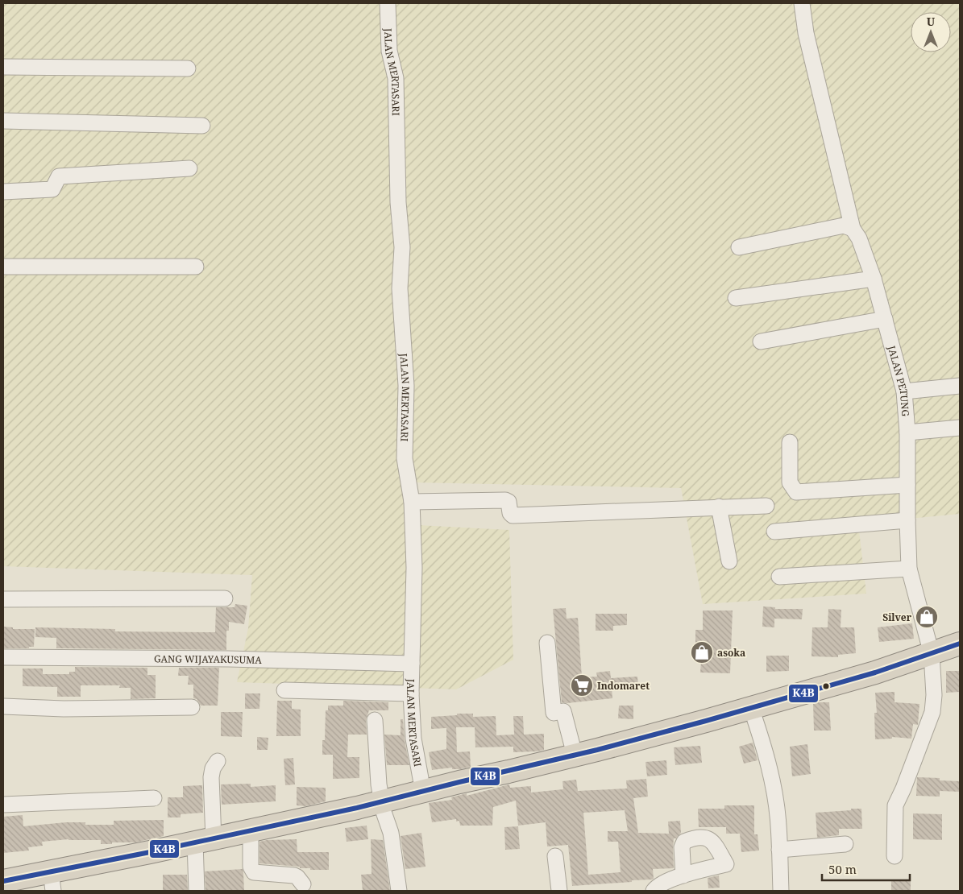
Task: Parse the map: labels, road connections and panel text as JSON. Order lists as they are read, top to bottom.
{
  "streets": {
    "street": ["JALAN MERTASARI", "JALAN PETUNG", "GANG WIJAYAKUSUMA"]
  },
  "crossings": [
    ["JALAN MERTASARI", "GANG WIJAYAKUSUMA"]
  ],
  "places": {
    "shop": ["Silver", "asoka"],
    "supermarket": ["Indomaret"]
  },
  "lines": ["transit line K4B"],
  "scale_bar": "50 m",
  "north": "top"
}
